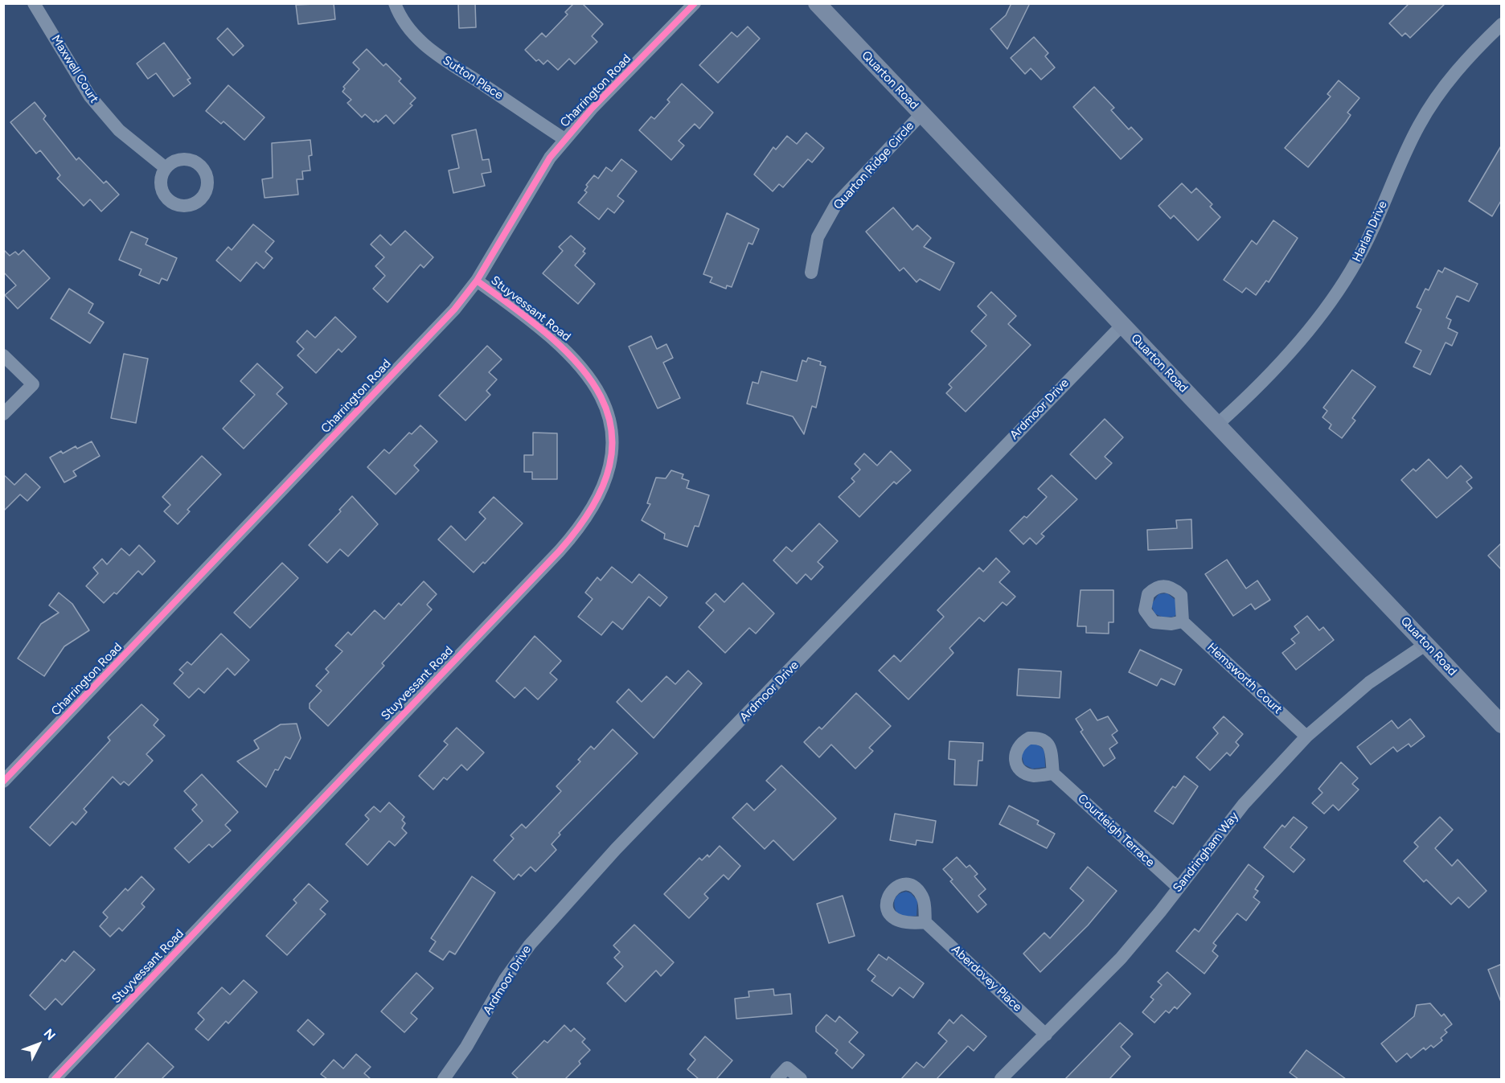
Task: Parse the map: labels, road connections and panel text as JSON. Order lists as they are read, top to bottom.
{
  "streets": {
    "street": [
      "Maxwell Court",
      "Sutton Place",
      "Quarton Road",
      "Charrington Road",
      "Quarton Ridge Circle",
      "Harlan Drive",
      "Stuyvessant Road",
      "Ardmoor Drive",
      "Hemsworth Court",
      "Courtleigh Terrace",
      "Sandringham Way",
      "Aberdovey Place"
    ]
  },
  "crossings": [
    ["Sutton Place", "Charrington Road"],
    ["Quarton Road", "Quarton Ridge Circle"],
    ["Quarton Road", "Harlan Drive"],
    ["Quarton Road", "Ardmoor Drive"],
    ["Quarton Road", "Sandringham Way"],
    ["Charrington Road", "Stuyvessant Road"],
    ["Hemsworth Court", "Sandringham Way"],
    ["Courtleigh Terrace", "Sandringham Way"],
    ["Sandringham Way", "Aberdovey Place"]
  ],
  "north": "top right"
}
